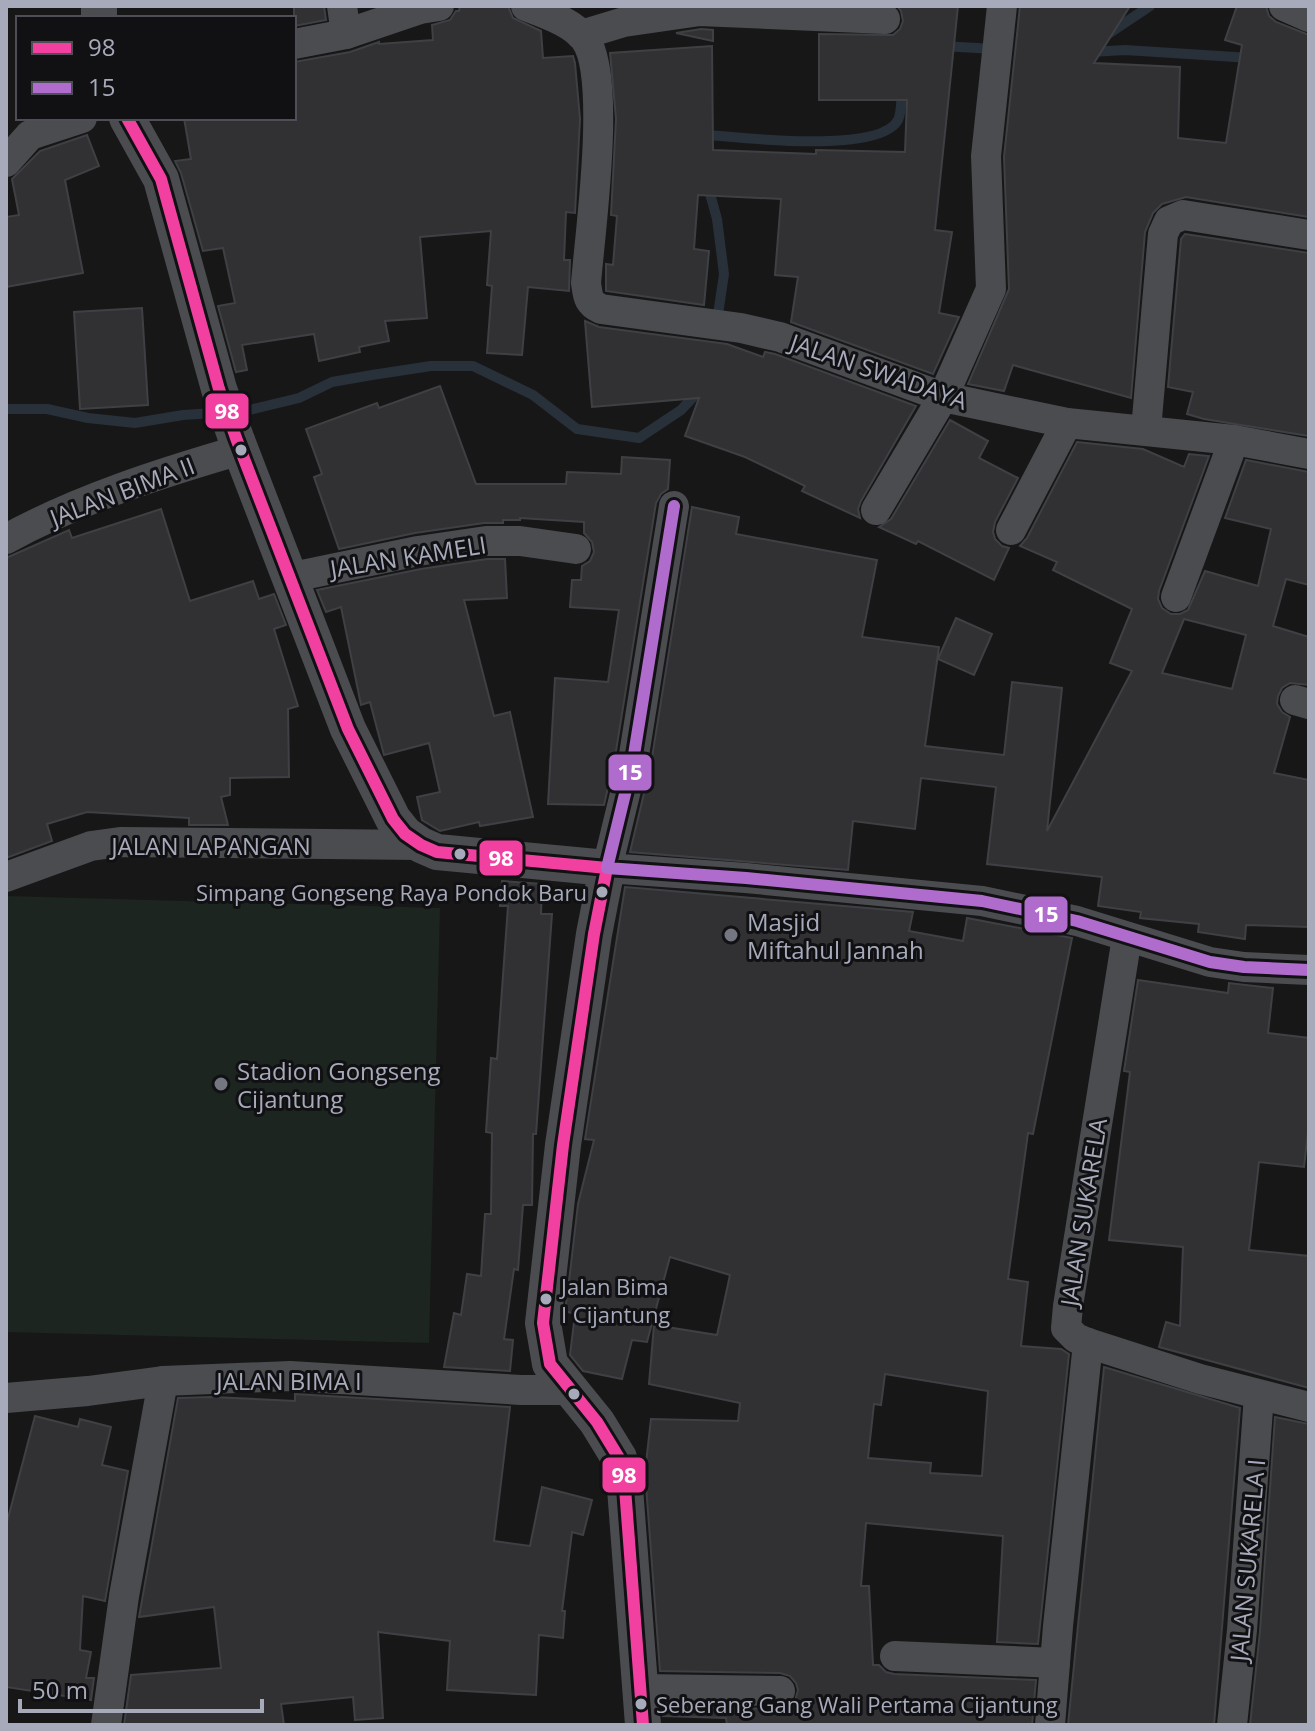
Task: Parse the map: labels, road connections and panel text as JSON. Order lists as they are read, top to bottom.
{
  "streets": {
    "street": [
      "JALAN SWADAYA",
      "JALAN BIMA II",
      "JALAN KAMELI",
      "JALAN LAPANGAN",
      "JALAN SUKARELA",
      "JALAN BIMA I",
      "JALAN SUKARELA I"
    ]
  },
  "crossings": [
    ["JALAN SUKARELA", "JALAN SUKARELA I"]
  ],
  "places": [
    "Simpang Gongseng Raya Pondok Baru",
    "Masjid Miftahul Jannah",
    "Stadion Gongseng Cijantung",
    "Jalan Bima I Cijantung",
    "Seberang Gang Wali Pertama Cijantung"
  ],
  "lines": ["transit line 98", "transit line 15"],
  "legend": ["98", "15"],
  "scale_bar": "50 m"
}
